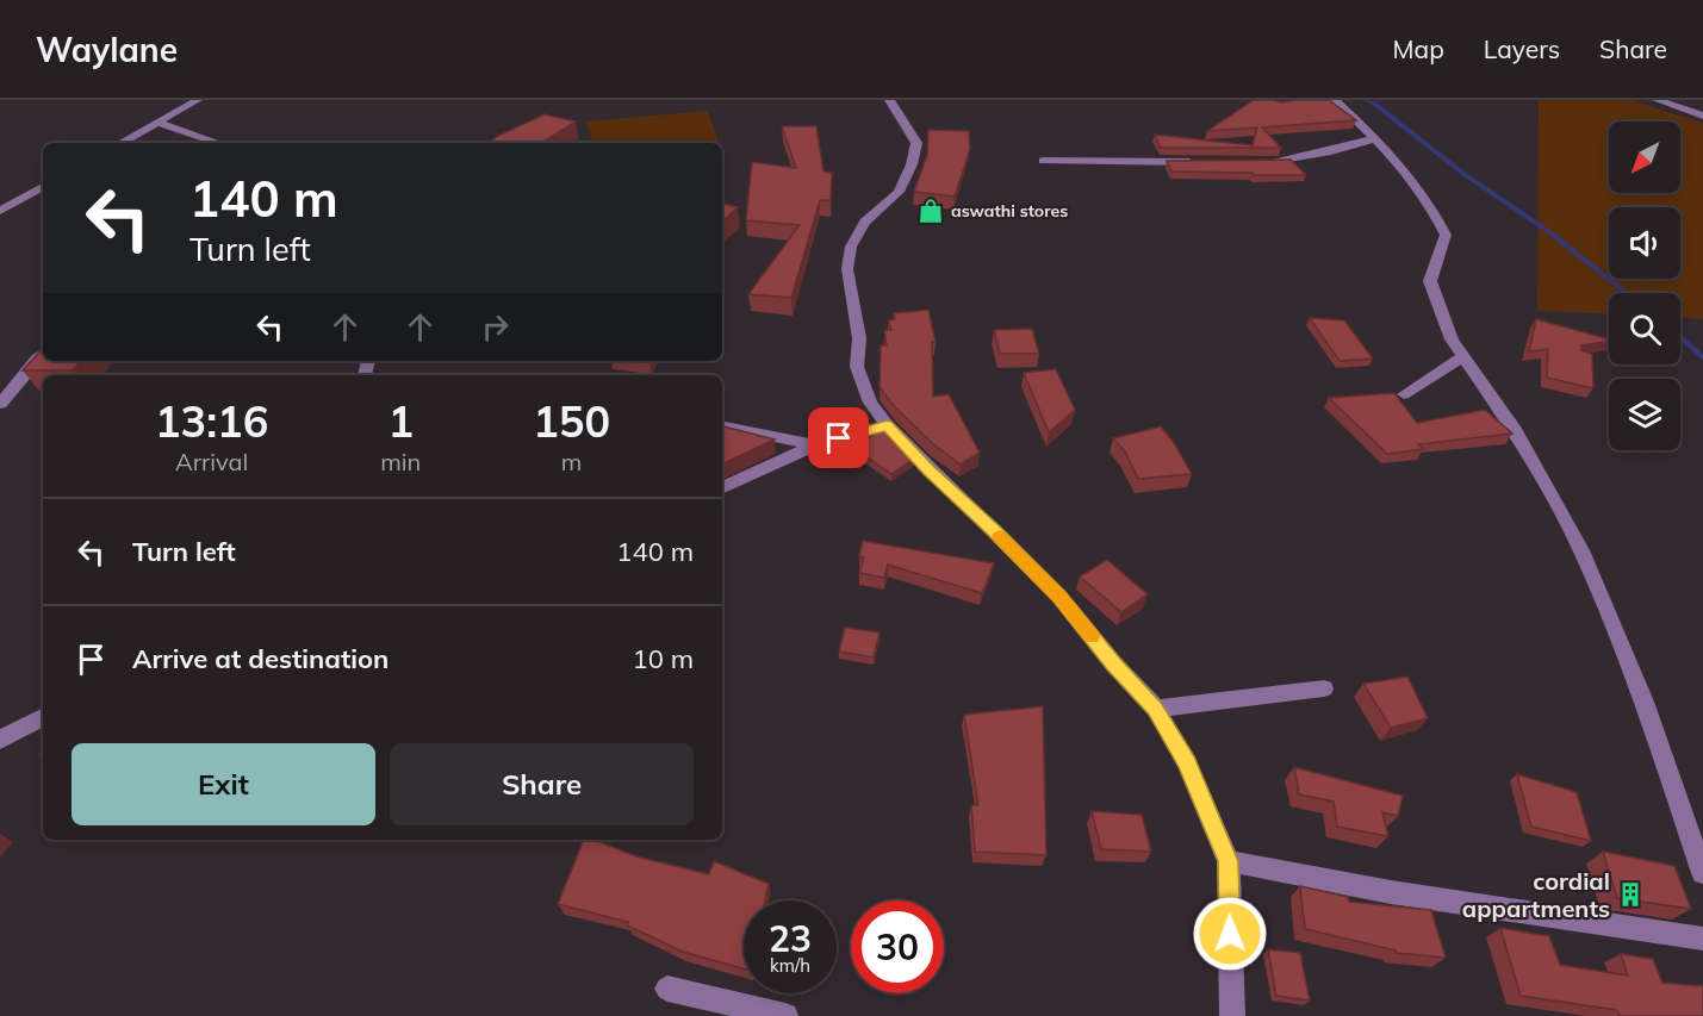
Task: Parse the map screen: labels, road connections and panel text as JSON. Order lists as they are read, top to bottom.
{
  "places": {
    "shop": ["aswathi stores"],
    "building": ["cordial appartments"]
  },
  "north": "bottom left",
  "page": {
    "header": "Waylane",
    "nav": ["Map", "Layers", "Share"],
    "turn": ["140 m", "Turn left"],
    "eta": [
      "13:16",
      "Arrival",
      "1",
      "min",
      "150",
      "m"
    ],
    "list": [
      {
        "name": "Turn left",
        "value": "140 m"
      },
      {
        "name": "Arrive at destination",
        "value": "10 m"
      }
    ],
    "buttons": ["Exit", "Share"],
    "speed": "23 km/h",
    "limit": "30"
  }
}
